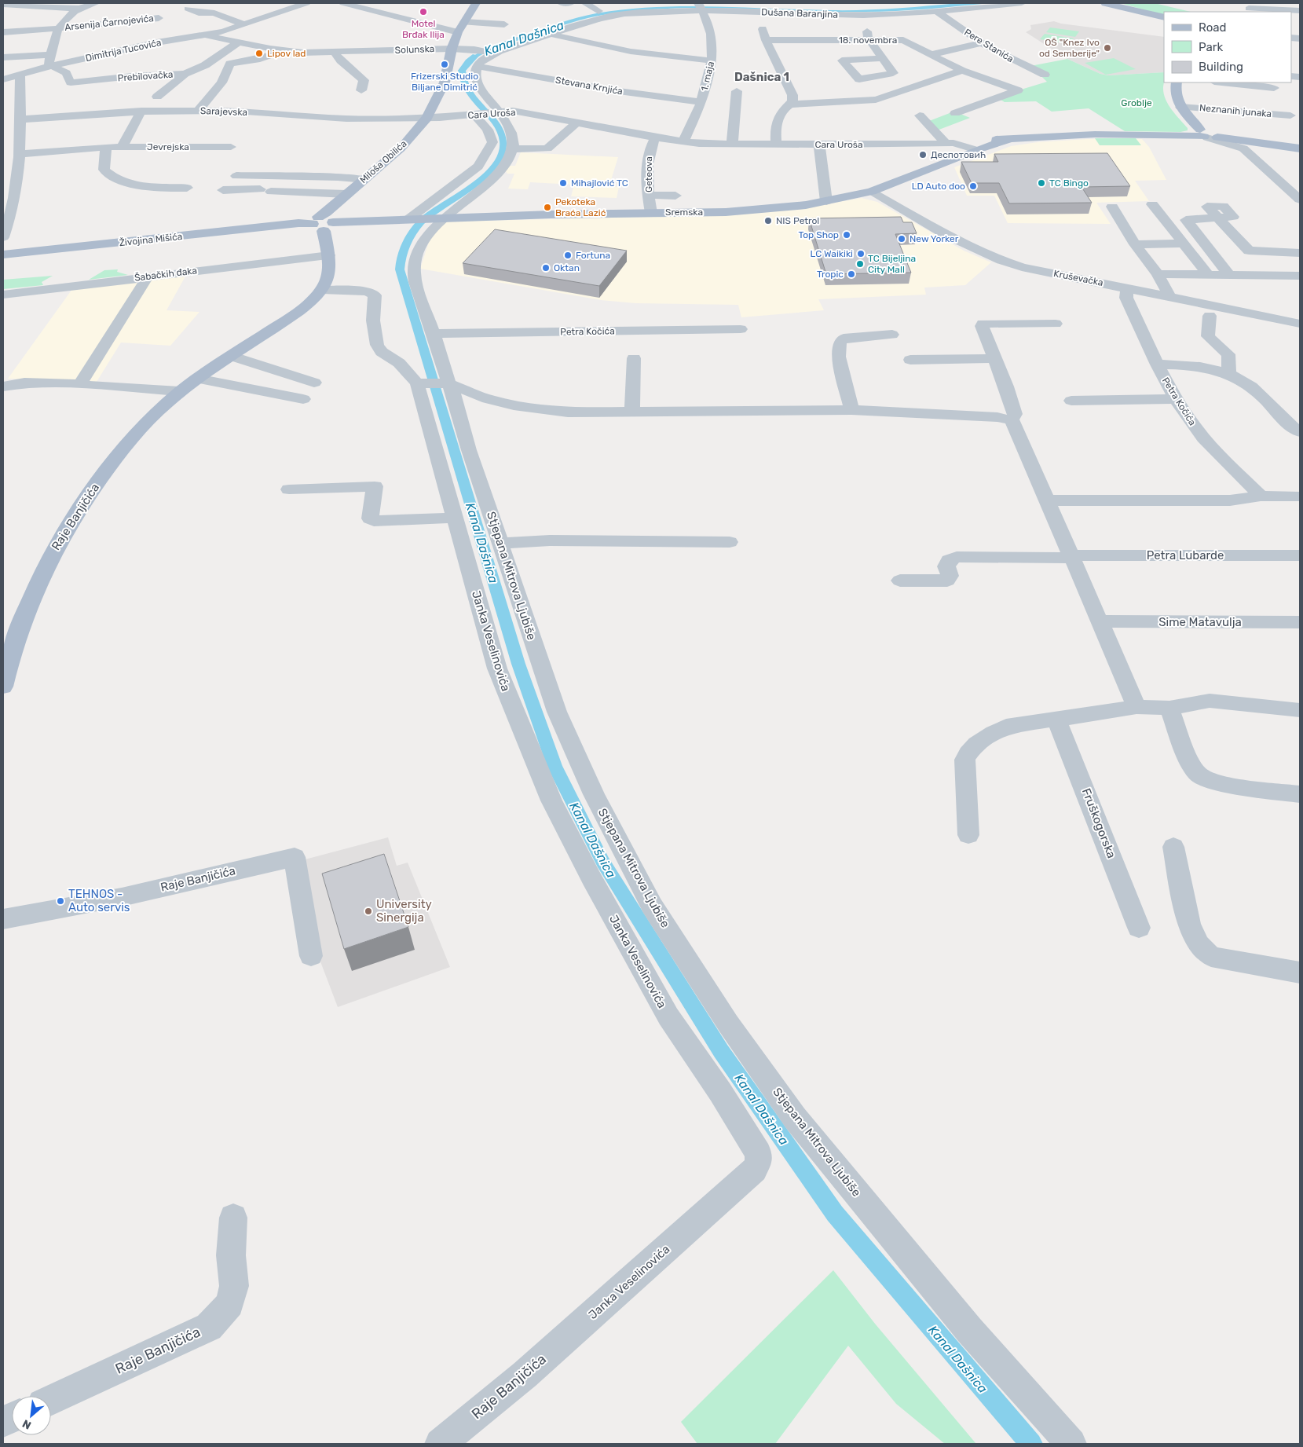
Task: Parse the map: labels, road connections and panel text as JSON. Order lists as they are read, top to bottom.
{
  "streets": {
    "main road": [
      "Neznanih junaka",
      "Miloša Obilića",
      "Sremska",
      "Živojina Mišića",
      "Raje Banjičića"
    ],
    "street": [
      "Dušana Baranjina",
      "Arsenija Čarnojevića",
      "18. novembra",
      "Pere Stanića",
      "Solunska",
      "Dimitrija Tucovića",
      "Prebilovačka",
      "1. maja",
      "Stevana Krnjića",
      "Sarajevska",
      "Cara Uroša",
      "Jevrejska",
      "Geteova",
      "Šabačkih đaka",
      "Kruševačka",
      "Petra Kočića",
      "Petra Lubarde",
      "Stjepana Mitrova Ljubiše",
      "Sime Matavulja",
      "Janka Veselinovića",
      "Fruškogorska"
    ]
  },
  "crossings": [
    ["Dušana Baranjina", "Pere Stanića"],
    ["Dušana Baranjina", "Solunska"],
    ["Dušana Baranjina", "1. maja"],
    ["Dušana Baranjina", "Stevana Krnjića"],
    ["Arsenija Čarnojevića", "Dimitrija Tucovića"],
    ["Arsenija Čarnojevića", "Prebilovačka"],
    ["Solunska", "Dimitrija Tucovića"],
    ["Solunska", "Prebilovačka"],
    ["Solunska", "Miloša Obilića"],
    ["Dimitrija Tucovića", "Prebilovačka"],
    ["1. maja", "Stevana Krnjića"],
    ["1. maja", "Cara Uroša"],
    ["Sarajevska", "Cara Uroša"],
    ["Sarajevska", "Miloša Obilića"],
    ["Cara Uroša", "Miloša Obilića"],
    ["Cara Uroša", "Geteova"],
    ["Cara Uroša", "Sremska"],
    ["Miloša Obilića", "Sremska"],
    ["Miloša Obilića", "Živojina Mišića"],
    ["Miloša Obilića", "Raje Banjičića"],
    ["Geteova", "Sremska"],
    ["Sremska", "Živojina Mišića"],
    ["Sremska", "Kruševačka"],
    ["Sremska", "Raje Banjičića"],
    ["Sremska", "Stjepana Mitrova Ljubiše"],
    ["Živojina Mišića", "Raje Banjičića"],
    ["Šabačkih đaka", "Raje Banjičića"],
    ["Kruševačka", "Petra Kočića"],
    ["Petra Kočića", "Stjepana Mitrova Ljubiše"],
    ["Raje Banjičića", "Janka Veselinovića"]
  ],
  "districts": ["Dašnica 1"],
  "water": ["Kanal Dašnica"],
  "parks": ["Groblje"],
  "places": [
    "Motel Brđak Ilija",
    "OŠ \"Knez Ivo od Semberije\"",
    "Lipov lad",
    "Frizerski Studio Biljane Dimitrić",
    "Деспотовић",
    "Mihajlović TC",
    "TC Bingo",
    "LD Auto doo",
    "Pekoteka Braća Lazić",
    "NIS Petrol",
    "Top Shop",
    "New Yorker",
    "LC Waikiki",
    "Fortuna",
    "TC Bijeljina City Mall",
    "Oktan",
    "Tropic",
    "TEHNOS - Auto servis",
    "University Sinergija"
  ],
  "legend": ["Road", "Park", "Building"],
  "north": "bottom left"
}
